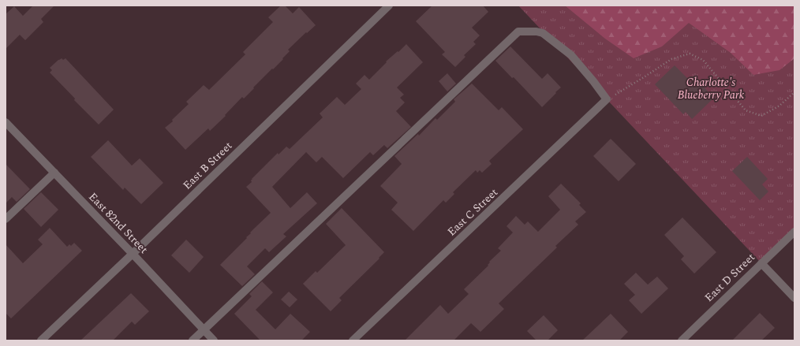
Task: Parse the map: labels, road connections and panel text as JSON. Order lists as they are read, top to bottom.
{
  "streets": {
    "street": [
      "East B Street",
      "East C Street",
      "East 82nd Street",
      "East D Street"
    ]
  },
  "crossings": [
    ["East B Street", "East 82nd Street"]
  ],
  "parks": ["Charlotte's Blueberry Park"]
}
